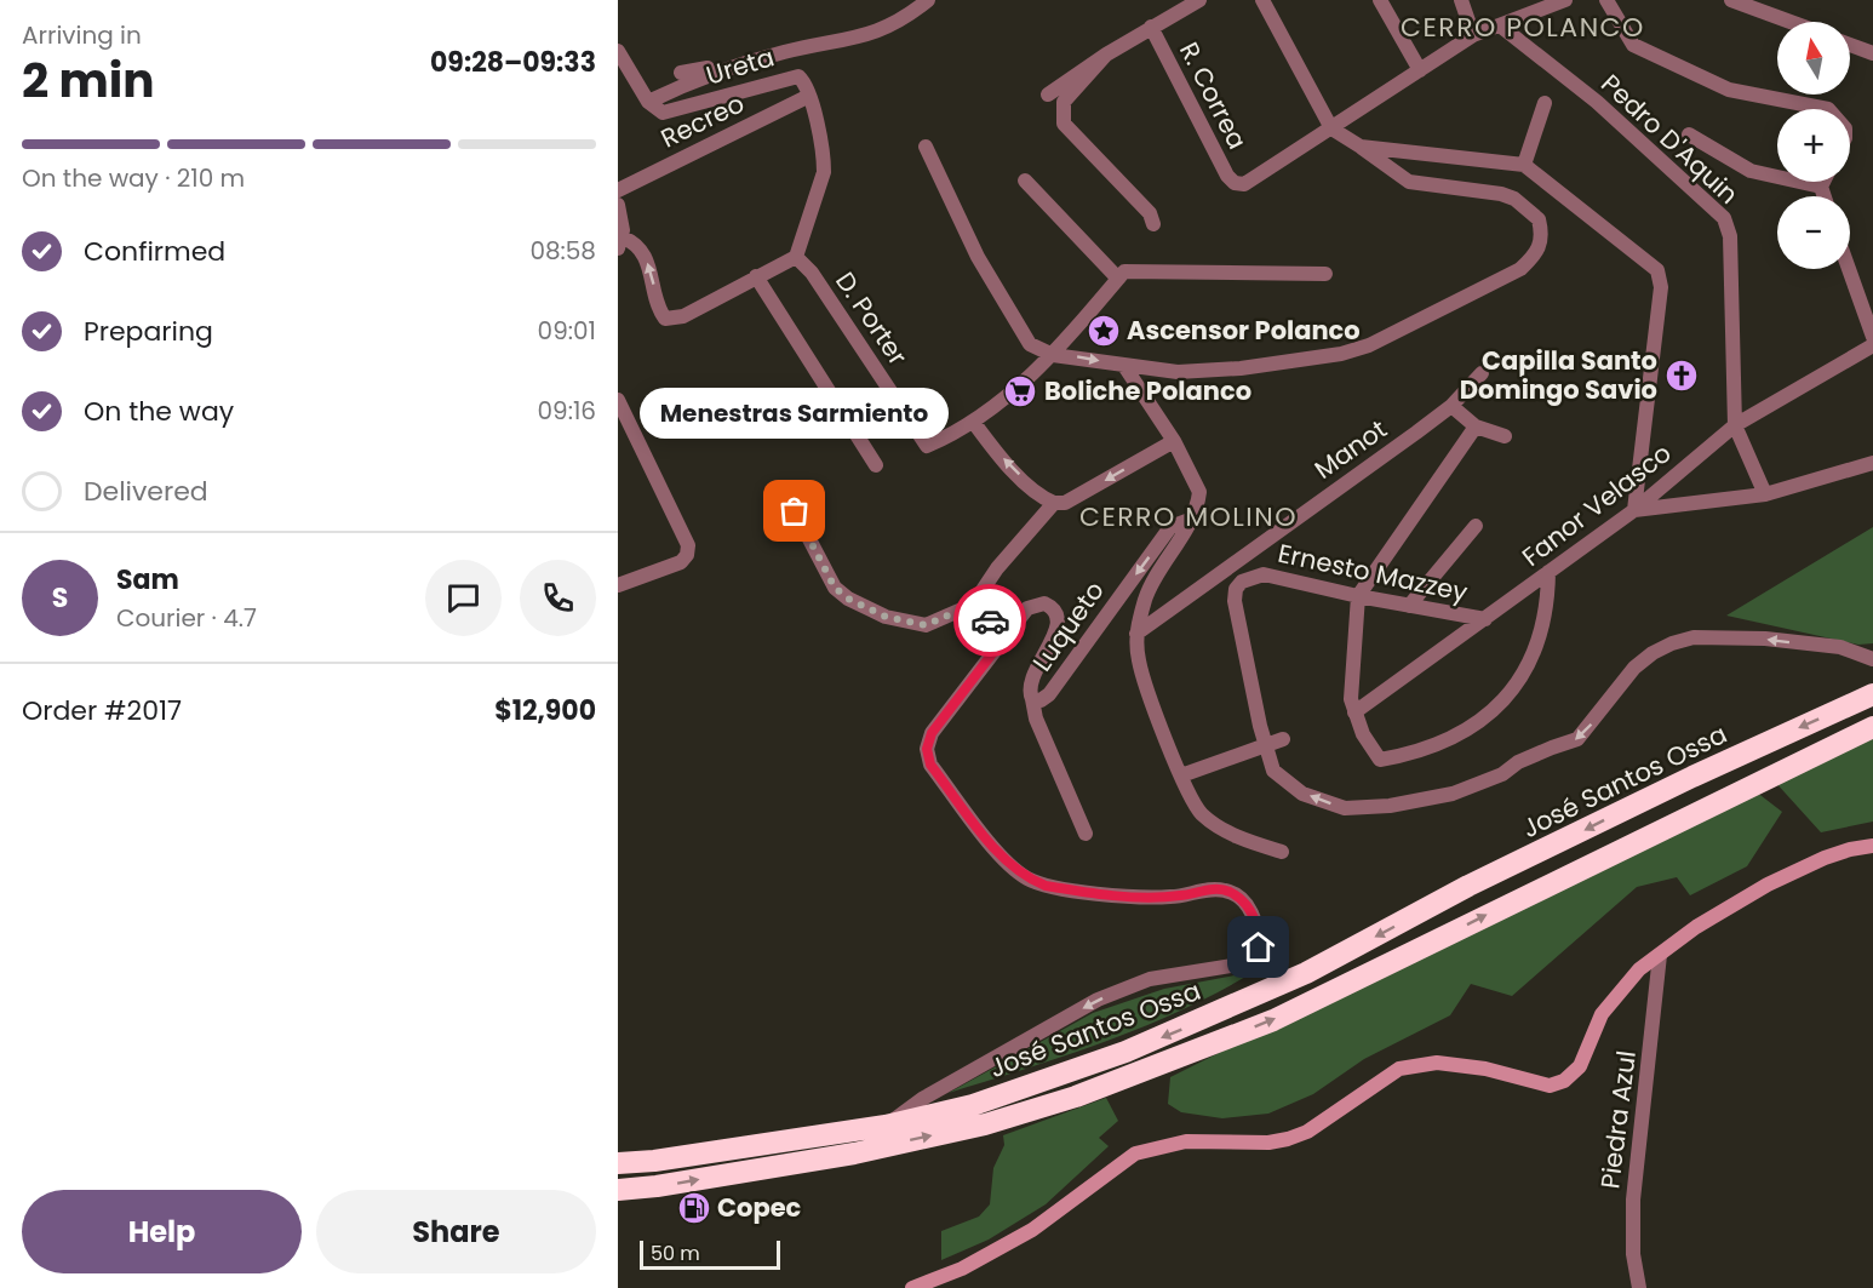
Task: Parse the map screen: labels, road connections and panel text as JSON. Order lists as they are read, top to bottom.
{
  "streets": {
    "highway": ["José Santos Ossa"],
    "street": [
      "Ureta",
      "R. Correa",
      "Recreo",
      "Pedro D'Aquin",
      "D. Porter",
      "Manot",
      "Fanor Velasco",
      "Ernesto Mazzey",
      "Luqueto",
      "Piedra Azul"
    ]
  },
  "crossings": [
    ["Ureta", "Recreo"],
    ["Pedro D'Aquin", "Fanor Velasco"],
    ["Manot", "Ernesto Mazzey"],
    ["Fanor Velasco", "Ernesto Mazzey"]
  ],
  "one_way": ["Ernesto Mazzey"],
  "districts": ["CERRO POLANCO", "CERRO MOLINO"],
  "places": {
    "place": ["Ascensor Polanco"],
    "church": ["Capilla Santo Domingo Savio"],
    "supermarket": ["Boliche Polanco"],
    "other": ["Menestras Sarmiento"],
    "fuel station": ["Copec"]
  },
  "scale_bar": "50 m",
  "north": "top",
  "page": {
    "heading": ["2 min", "Arriving in", "09:28–09:33"],
    "panel": [
      "Sam",
      "Courier · 4.7",
      "Order #2017",
      "$12,900"
    ],
    "map_buttons": ["+", "−"],
    "bar": "On the way · 210 m",
    "list": [
      ["Confirmed", "08:58"],
      ["Preparing", "09:01"],
      ["On the way", "09:16"],
      "Delivered"
    ],
    "bubble": "Menestras Sarmiento",
    "round": "S",
    "buttons": ["Help", "Share"],
    "scale": "50 m"
  }
}
